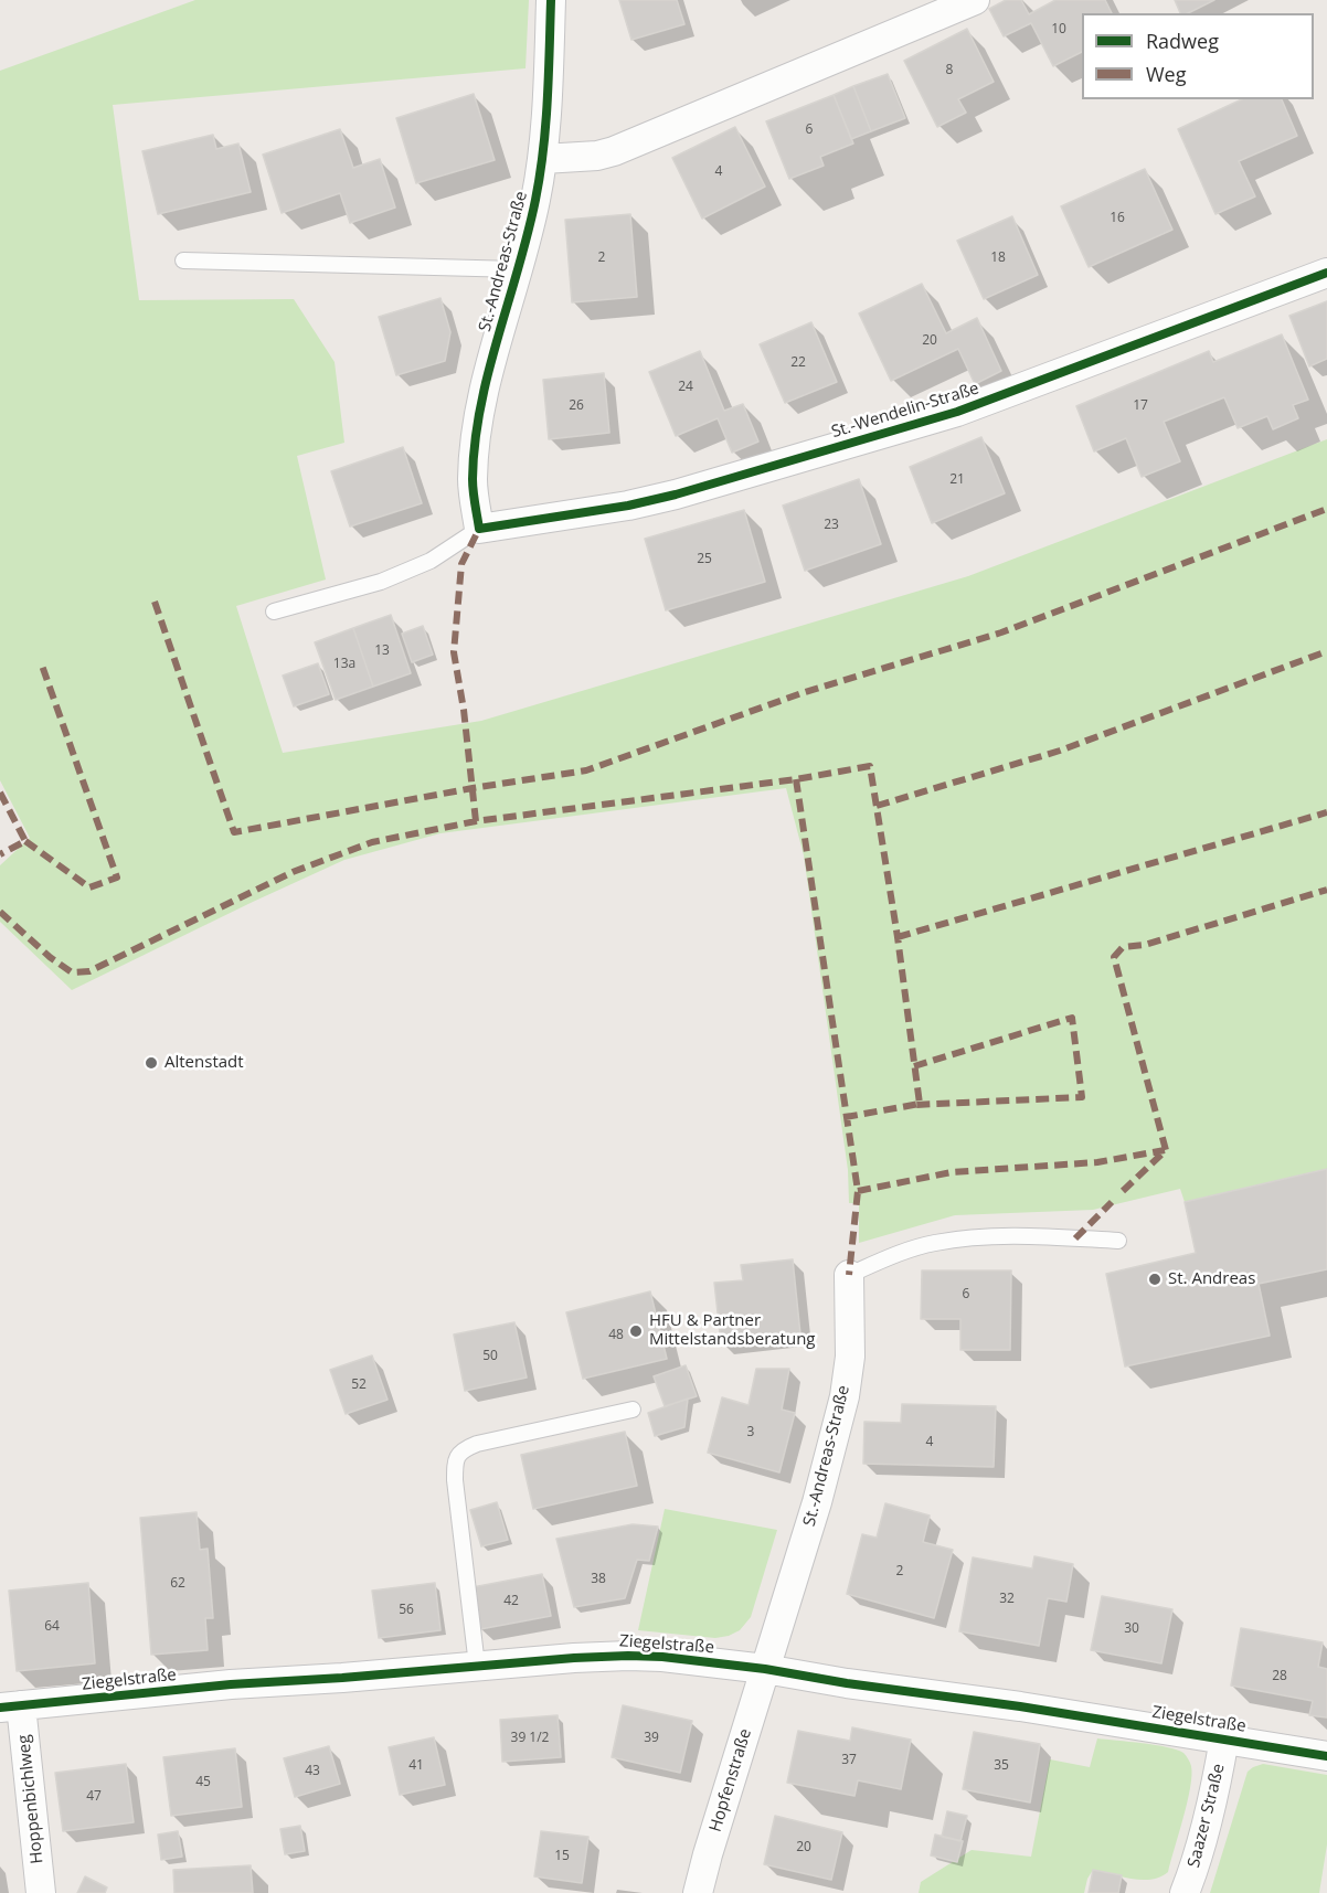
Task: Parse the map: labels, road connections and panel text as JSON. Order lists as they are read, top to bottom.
{
  "streets": {
    "street": [
      "St.-Andreas-Straße",
      "St.-Wendelin-Straße",
      "Ziegelstraße",
      "Hopfenstraße",
      "Hoppenbichlweg",
      "Saazer Straße"
    ]
  },
  "crossings": [
    ["St.-Andreas-Straße", "St.-Wendelin-Straße"],
    ["St.-Andreas-Straße", "Ziegelstraße"],
    ["St.-Andreas-Straße", "Hopfenstraße"],
    ["Ziegelstraße", "Hopfenstraße"],
    ["Ziegelstraße", "Hoppenbichlweg"],
    ["Ziegelstraße", "Saazer Straße"]
  ],
  "places": ["Altenstadt", "St. Andreas", "HFU & Partner Mittelstandsberatung"],
  "house_numbers": [
    "10",
    "8",
    "6",
    "4",
    "16",
    "2",
    "18",
    "20",
    "22",
    "24",
    "26",
    "17",
    "21",
    "23",
    "25",
    "13",
    "13a",
    "6",
    "48",
    "50",
    "52",
    "3",
    "4",
    "2",
    "38",
    "62",
    "32",
    "42",
    "56",
    "64",
    "30",
    "28",
    "39 1/2",
    "39",
    "37",
    "41",
    "35",
    "43",
    "45",
    "47",
    "20",
    "15"
  ],
  "legend": ["Radweg", "Weg"]
}
